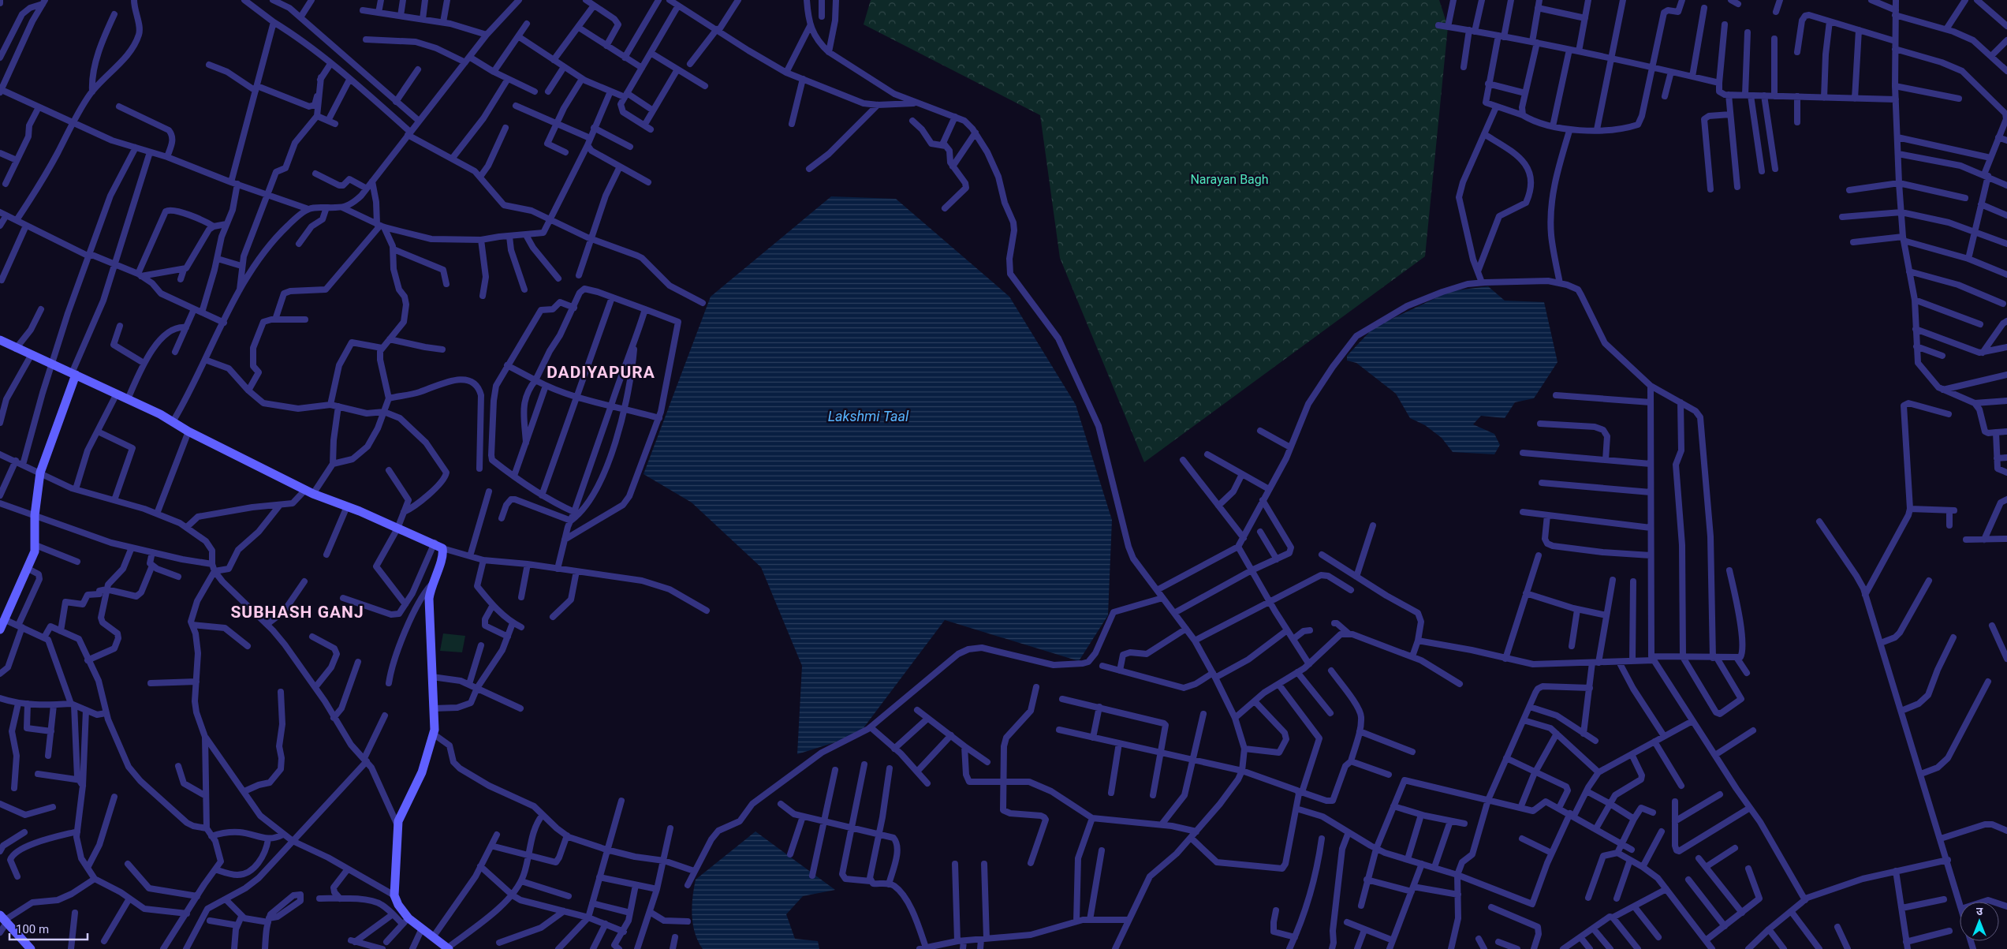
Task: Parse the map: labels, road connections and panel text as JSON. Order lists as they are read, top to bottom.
{
  "districts": ["DADIYAPURA", "SUBHASH GANJ"],
  "water": ["Lakshmi Taal"],
  "parks": ["Narayan Bagh"],
  "scale_bar": "100 m",
  "north": "top"
}
